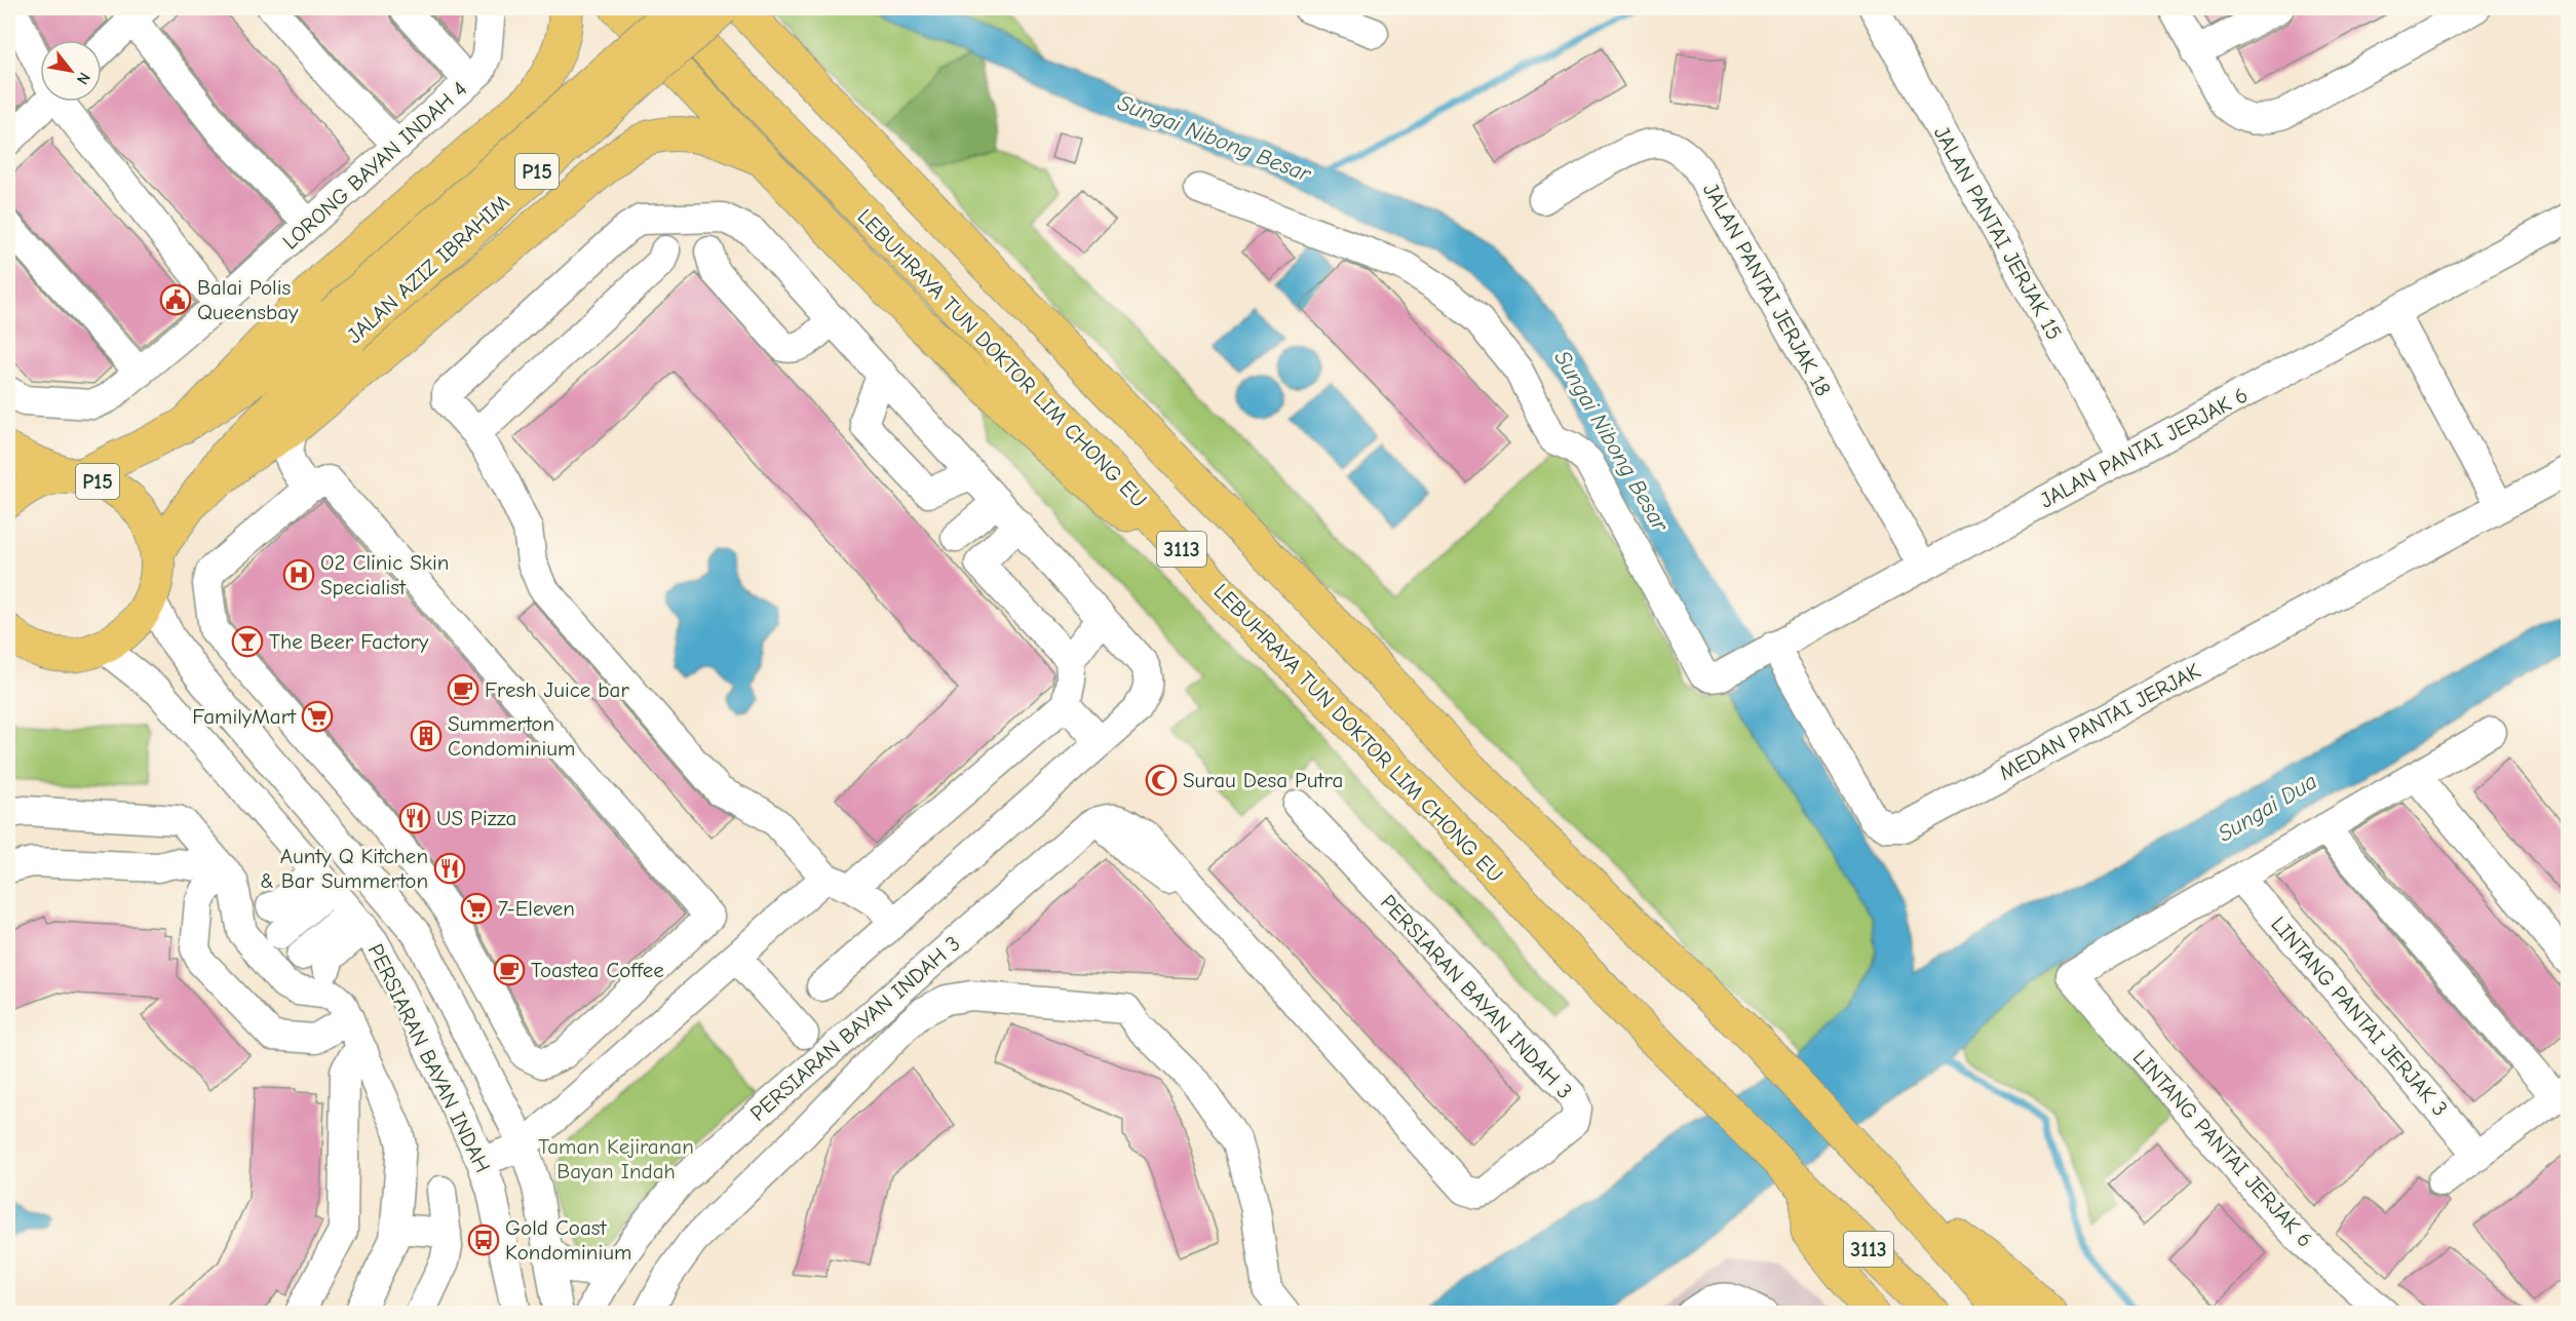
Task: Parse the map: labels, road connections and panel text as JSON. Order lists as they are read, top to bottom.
{
  "streets": {
    "main road": [
      "P15",
      "JALAN AZIZ IBRAHIM",
      "LEBUHRAYA TUN DOKTOR LIM CHONG EU",
      "3113"
    ],
    "street": [
      "LORONG BAYAN INDAH 4",
      "JALAN PANTAI JERJAK 15",
      "JALAN PANTAI JERJAK 18",
      "JALAN PANTAI JERJAK 6",
      "MEDAN PANTAI JERJAK",
      "PERSIARAN BAYAN INDAH 3",
      "LINTANG PANTAI JERJAK 3",
      "PERSIARAN BAYAN INDAH",
      "LINTANG PANTAI JERJAK 6"
    ]
  },
  "crossings": [
    ["P15", "JALAN AZIZ IBRAHIM"],
    ["P15", "PERSIARAN BAYAN INDAH"],
    ["JALAN PANTAI JERJAK 15", "JALAN PANTAI JERJAK 6"],
    ["JALAN PANTAI JERJAK 18", "JALAN PANTAI JERJAK 6"],
    ["JALAN PANTAI JERJAK 6", "MEDAN PANTAI JERJAK"],
    ["PERSIARAN BAYAN INDAH 3", "PERSIARAN BAYAN INDAH"],
    ["LINTANG PANTAI JERJAK 3", "LINTANG PANTAI JERJAK 6"]
  ],
  "water": ["Sungai Nibong Besar", "Sungai Dua"],
  "parks": ["Taman Kejiranan Bayan Indah"],
  "places": {
    "public building": ["Balai Polis Queensbay"],
    "hospital": ["O2 Clinic Skin Specialist"],
    "bar": ["The Beer Factory"],
    "cafe": ["Fresh Juice bar", "Toastea Coffee"],
    "supermarket": ["FamilyMart", "7-Eleven"],
    "building": ["Summerton Condominium"],
    "mosque": ["Surau Desa Putra"],
    "restaurant": ["US Pizza", "Aunty Q Kitchen & Bar Summerton"],
    "bus stop": ["Gold Coast Kondominium"]
  },
  "north": "bottom right"
}
